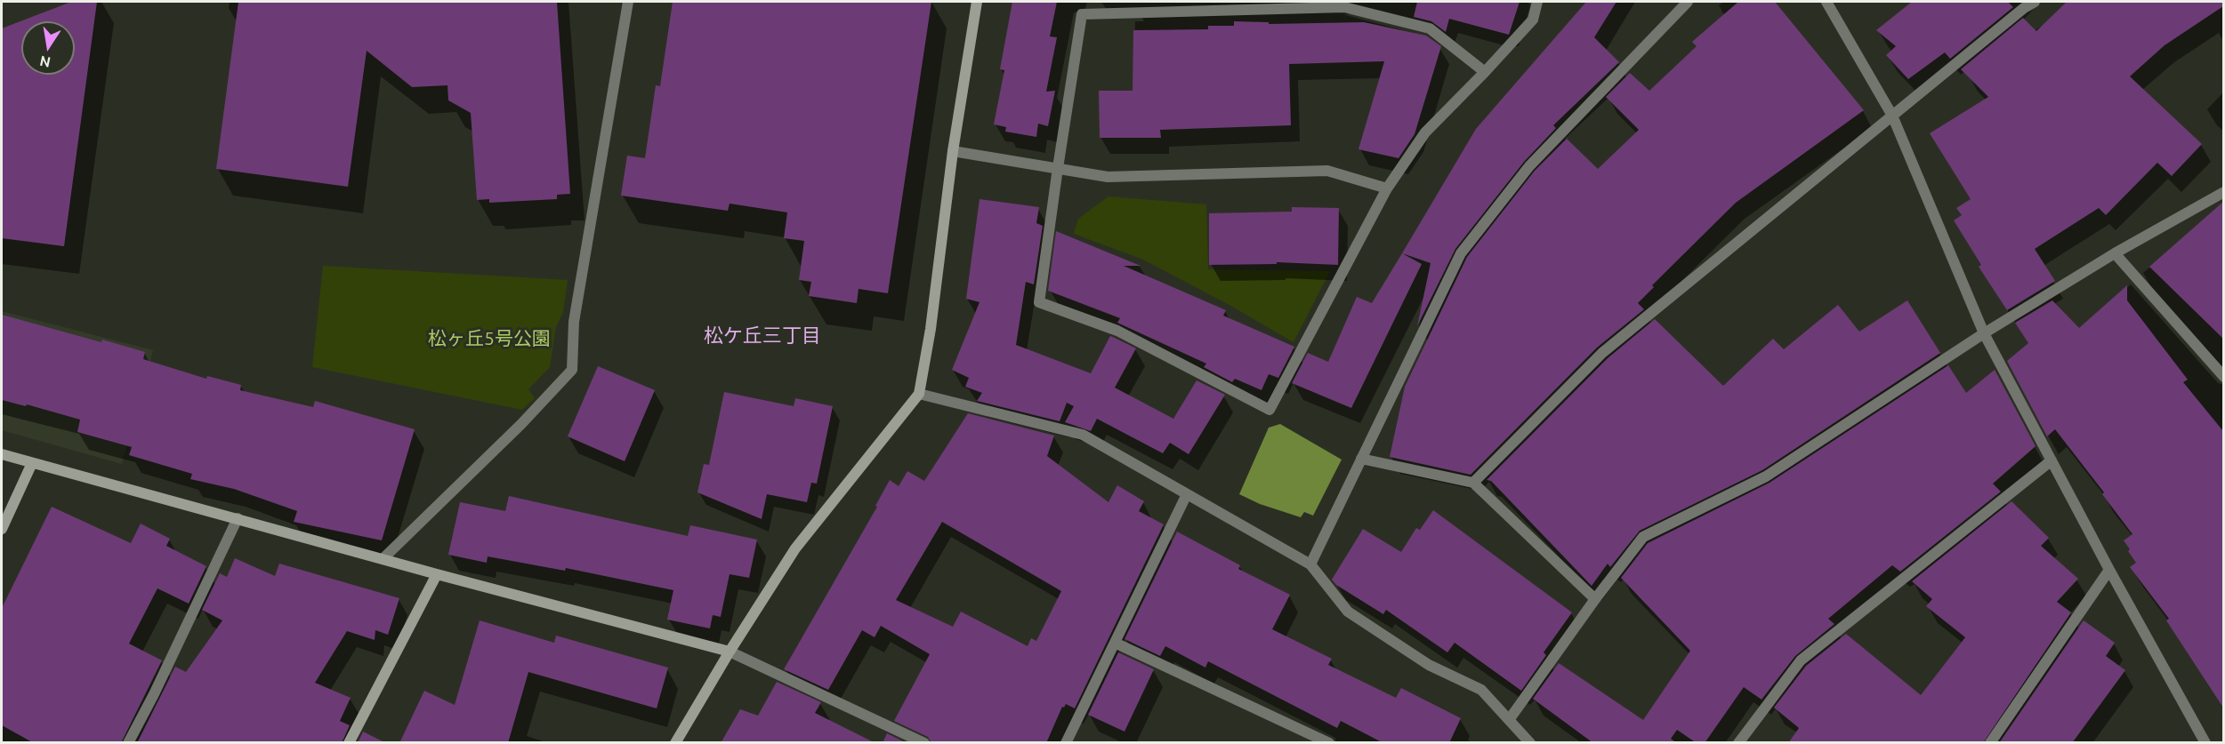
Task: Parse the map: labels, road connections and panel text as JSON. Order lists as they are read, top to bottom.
{
  "districts": ["松ケ丘三丁目"],
  "parks": ["松ヶ丘5号公園"],
  "north": "bottom"
}
